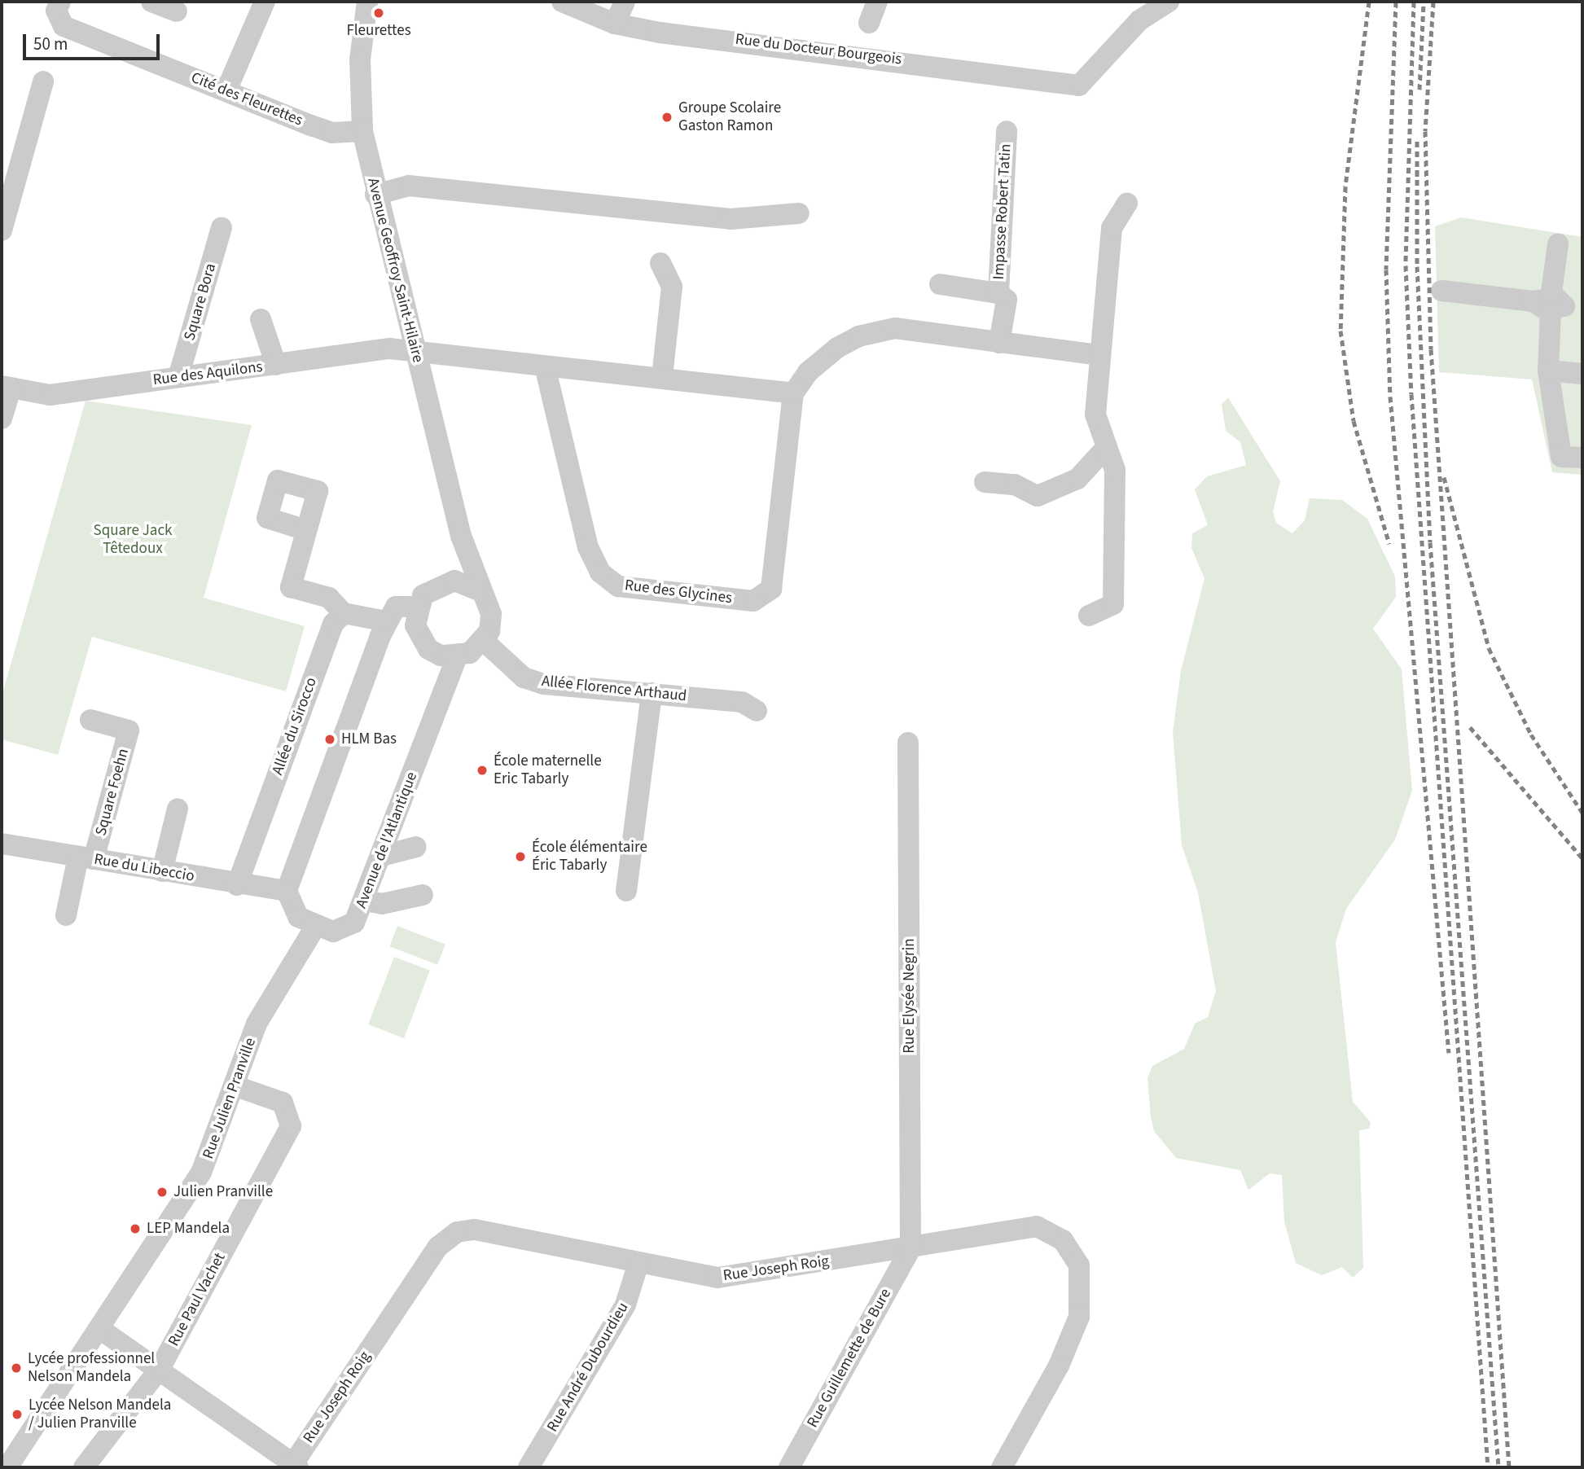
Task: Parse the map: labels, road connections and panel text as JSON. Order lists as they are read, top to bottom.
{
  "streets": {
    "street": [
      "Rue du Docteur Bourgeois",
      "Cité des Fleurettes",
      "Impasse Robert Tatin",
      "Avenue Geoffroy Saint-Hilaire",
      "Square Bora",
      "Rue des Aquilons",
      "Rue des Glycines",
      "Allée Florence Arthaud",
      "Allée du Sirocco",
      "Square Foehn",
      "Avenue de l'Atlantique",
      "Rue du Libeccio",
      "Rue Elysée Negrin",
      "Rue Julien Pranville",
      "Rue Joseph Roig",
      "Rue Paul Vachet",
      "Rue Guillemette de Bure",
      "Rue André Dubourdieu"
    ]
  },
  "crossings": [
    ["Cité des Fleurettes", "Avenue Geoffroy Saint-Hilaire"],
    ["Avenue Geoffroy Saint-Hilaire", "Rue des Aquilons"],
    ["Avenue Geoffroy Saint-Hilaire", "Allée Florence Arthaud"],
    ["Avenue Geoffroy Saint-Hilaire", "Avenue de l'Atlantique"],
    ["Square Bora", "Rue des Aquilons"],
    ["Allée Florence Arthaud", "Avenue de l'Atlantique"],
    ["Allée du Sirocco", "Rue du Libeccio"],
    ["Square Foehn", "Rue du Libeccio"],
    ["Avenue de l'Atlantique", "Rue Julien Pranville"],
    ["Rue Elysée Negrin", "Rue Joseph Roig"],
    ["Rue Elysée Negrin", "Rue Guillemette de Bure"],
    ["Rue Julien Pranville", "Rue Paul Vachet"],
    ["Rue Joseph Roig", "Rue Guillemette de Bure"],
    ["Rue Joseph Roig", "Rue André Dubourdieu"]
  ],
  "parks": ["Square Jack Têtedoux"],
  "places": [
    "Fleurettes",
    "Groupe Scolaire Gaston Ramon",
    "HLM Bas",
    "École maternelle Eric Tabarly",
    "École élémentaire Éric Tabarly",
    "Julien Pranville",
    "LEP Mandela",
    "Lycée professionnel Nelson Mandela",
    "Lycée Nelson Mandela / Julien Pranville"
  ],
  "scale_bar": "50 m"
}
